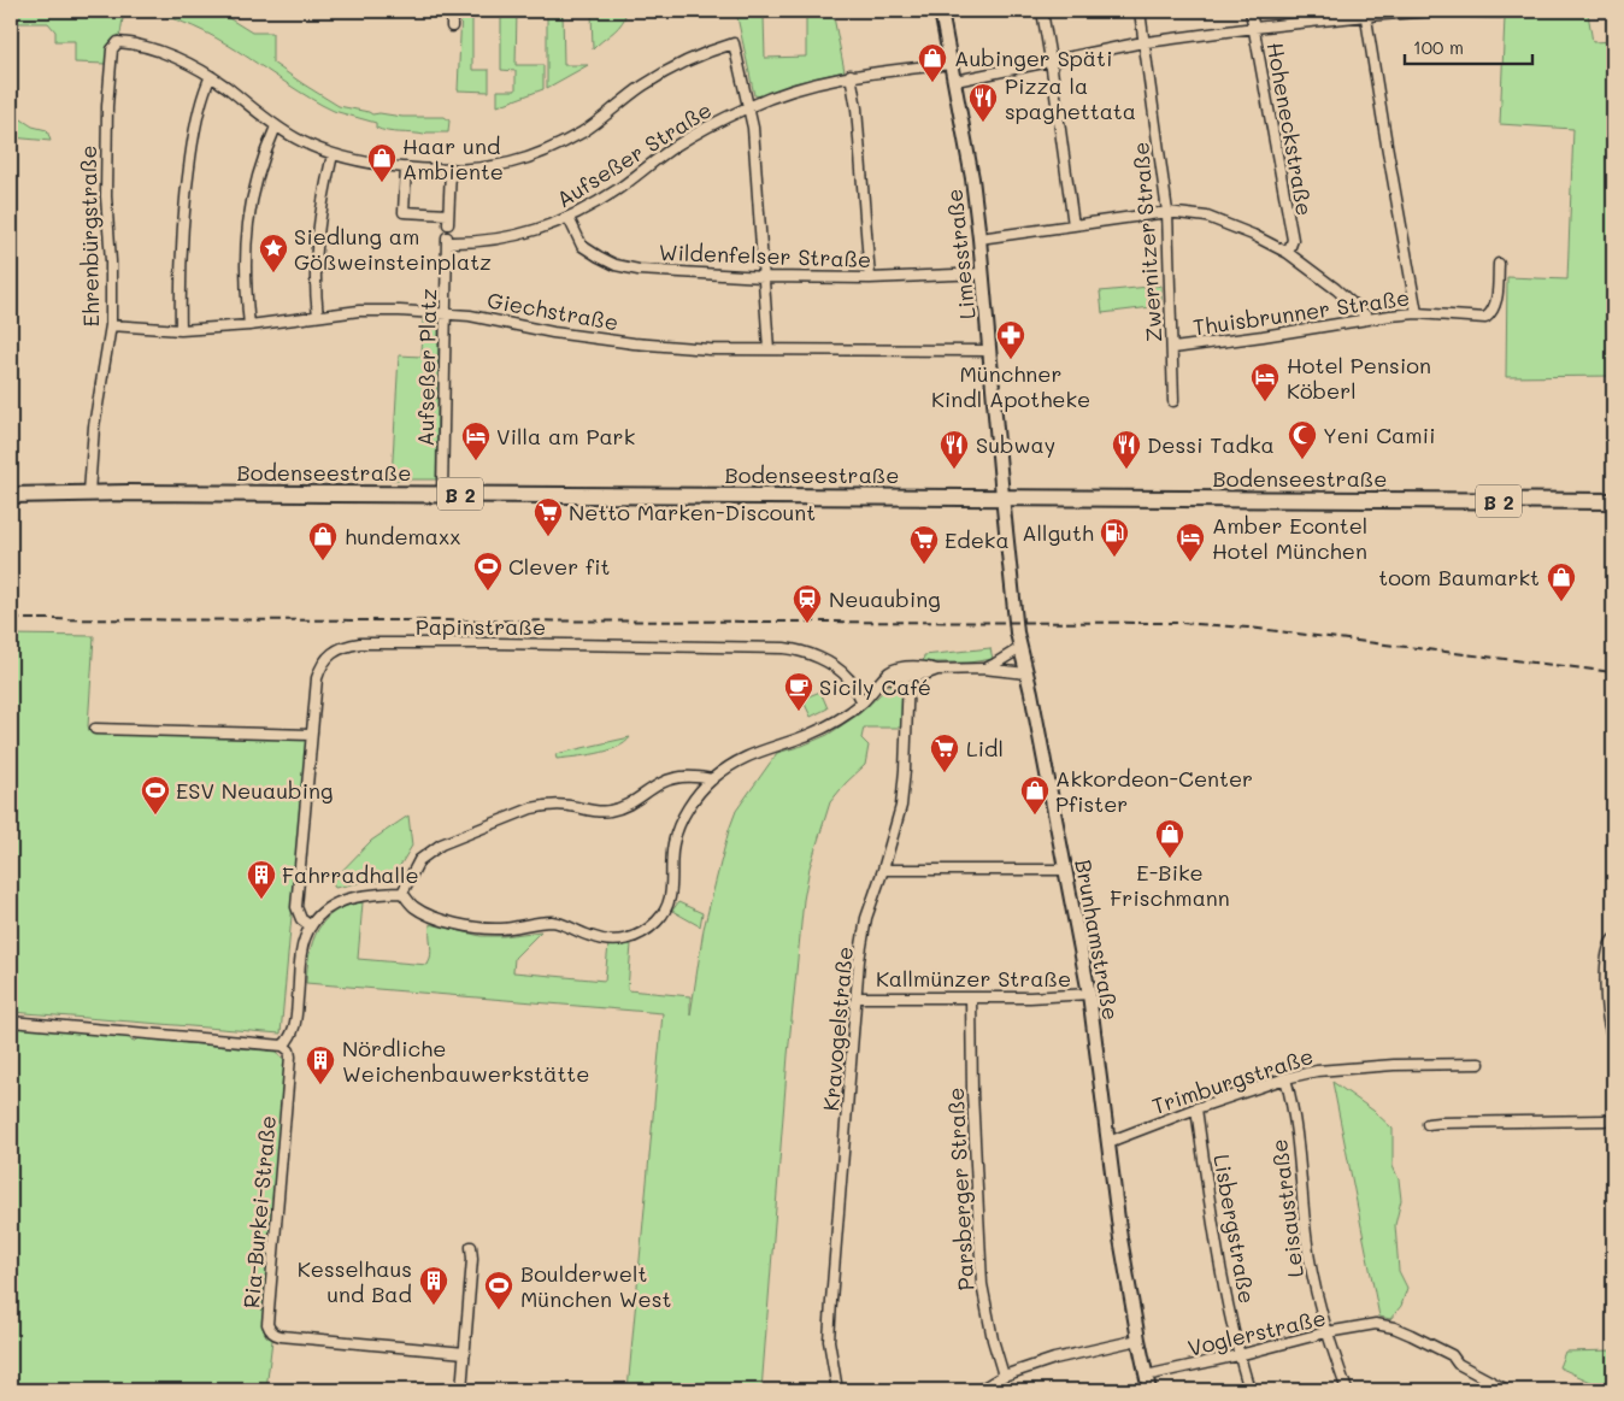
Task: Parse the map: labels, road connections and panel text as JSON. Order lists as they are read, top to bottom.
{
  "streets": {
    "main road": ["Bodenseestraße", "B 2"],
    "street": [
      "Hoheneckstraße",
      "Aufseßer Straße",
      "Ehrenbürgstraße",
      "Zwernitzer Straße",
      "Limesstraße",
      "Wildenfelser Straße",
      "Giechstraße",
      "Thuisbrunner Straße",
      "Aufseßer Platz",
      "Papinstraße",
      "Brunhamstraße",
      "Kallmünzer Straße",
      "Kravogelstraße",
      "Trimburgstraße",
      "Parsberger Straße",
      "Leisaustraße",
      "Ria-Burkei-Straße",
      "Lisbergstraße",
      "Voglerstraße"
    ]
  },
  "crossings": [
    ["Aufseßer Straße", "Limesstraße"],
    ["Aufseßer Straße", "Wildenfelser Straße"],
    ["Aufseßer Straße", "Aufseßer Platz"],
    ["Ehrenbürgstraße", "Giechstraße"],
    ["Ehrenbürgstraße", "Bodenseestraße"],
    ["Zwernitzer Straße", "Thuisbrunner Straße"],
    ["Limesstraße", "Wildenfelser Straße"],
    ["Limesstraße", "Giechstraße"],
    ["Limesstraße", "Bodenseestraße"],
    ["Limesstraße", "Brunhamstraße"],
    ["Giechstraße", "Aufseßer Platz"],
    ["Aufseßer Platz", "Bodenseestraße"],
    ["Bodenseestraße", "Brunhamstraße"],
    ["Brunhamstraße", "Kallmünzer Straße"],
    ["Brunhamstraße", "Trimburgstraße"],
    ["Brunhamstraße", "Voglerstraße"],
    ["Kallmünzer Straße", "Kravogelstraße"],
    ["Kallmünzer Straße", "Parsberger Straße"],
    ["Trimburgstraße", "Leisaustraße"],
    ["Trimburgstraße", "Lisbergstraße"],
    ["Leisaustraße", "Voglerstraße"],
    ["Lisbergstraße", "Voglerstraße"]
  ],
  "places": {
    "shop": [
      "Aubinger Späti",
      "Haar und Ambiente",
      "hundemaxx",
      "toom Baumarkt",
      "Akkordeon-Center Pfister",
      "E-Bike Frischmann"
    ],
    "restaurant": ["Pizza la spaghettata", "Subway", "Dessi Tadka"],
    "place": ["Siedlung am Gößweinsteinplatz"],
    "pharmacy": ["Münchner Kindl Apotheke"],
    "hotel": ["Hotel Pension Köberl", "Villa am Park", "Amber Econtel Hotel München"],
    "mosque": ["Yeni Camii"],
    "supermarket": ["Netto Marken-Discount", "Edeka", "Lidl"],
    "fuel station": ["Allguth"],
    "sports": ["Clever fit", "ESV Neuaubing", "Boulderwelt München West"],
    "station": ["Neuaubing"],
    "cafe": ["Sicily Café"],
    "building": ["Fahrradhalle", "Nördliche Weichenbauwerkstätte", "Kesselhaus und Bad"]
  },
  "scale_bar": "100 m"
}
